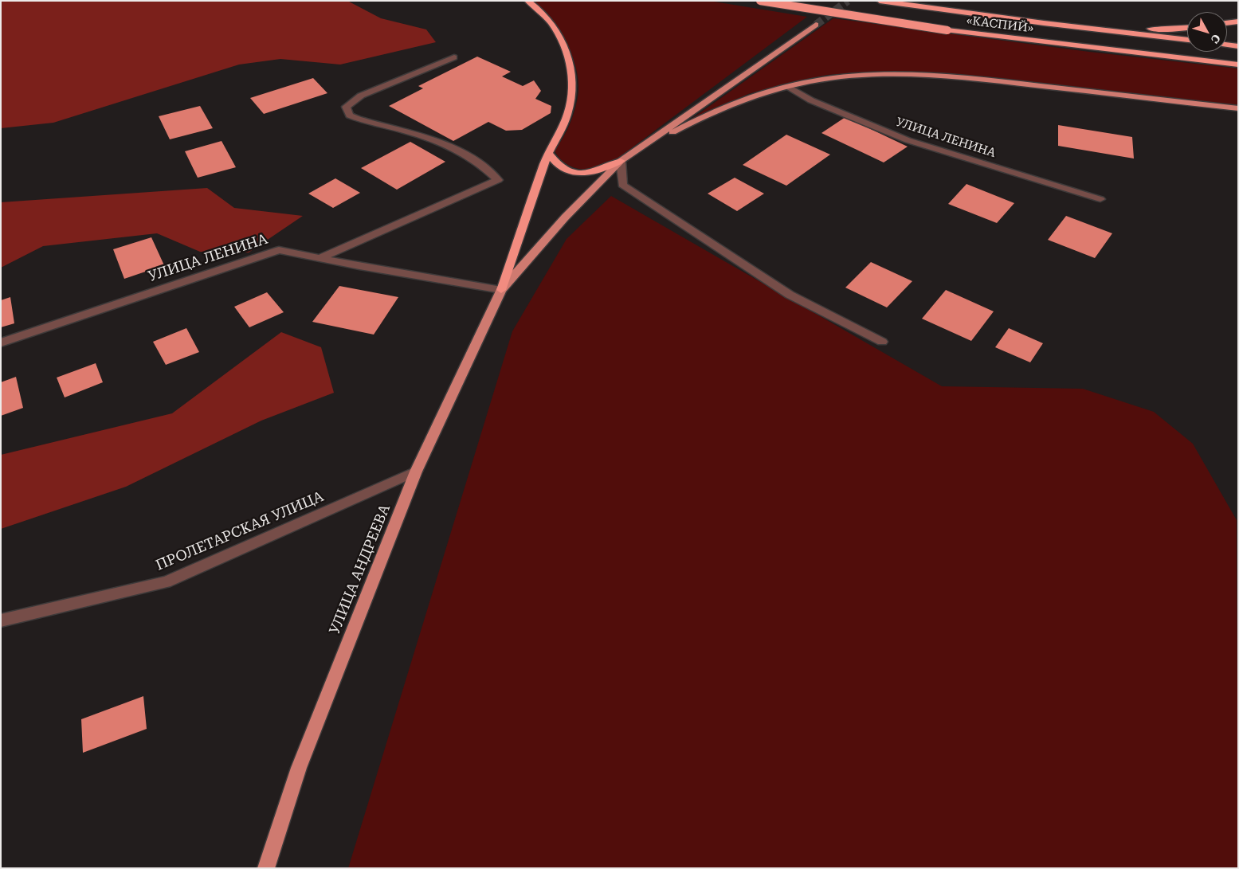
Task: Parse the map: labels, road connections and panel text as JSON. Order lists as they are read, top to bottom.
{
  "streets": {
    "highway": ["«КАСПИЙ»"],
    "main road": ["УЛИЦА АНДРЕЕВА"],
    "street": ["УЛИЦА ЛЕНИНА", "ПРОЛЕТАРСКАЯ УЛИЦА"]
  },
  "crossings": [
    ["УЛИЦА ЛЕНИНА", "УЛИЦА АНДРЕЕВА"],
    ["ПРОЛЕТАРСКАЯ УЛИЦА", "УЛИЦА АНДРЕЕВА"]
  ],
  "north": "bottom right"
}
